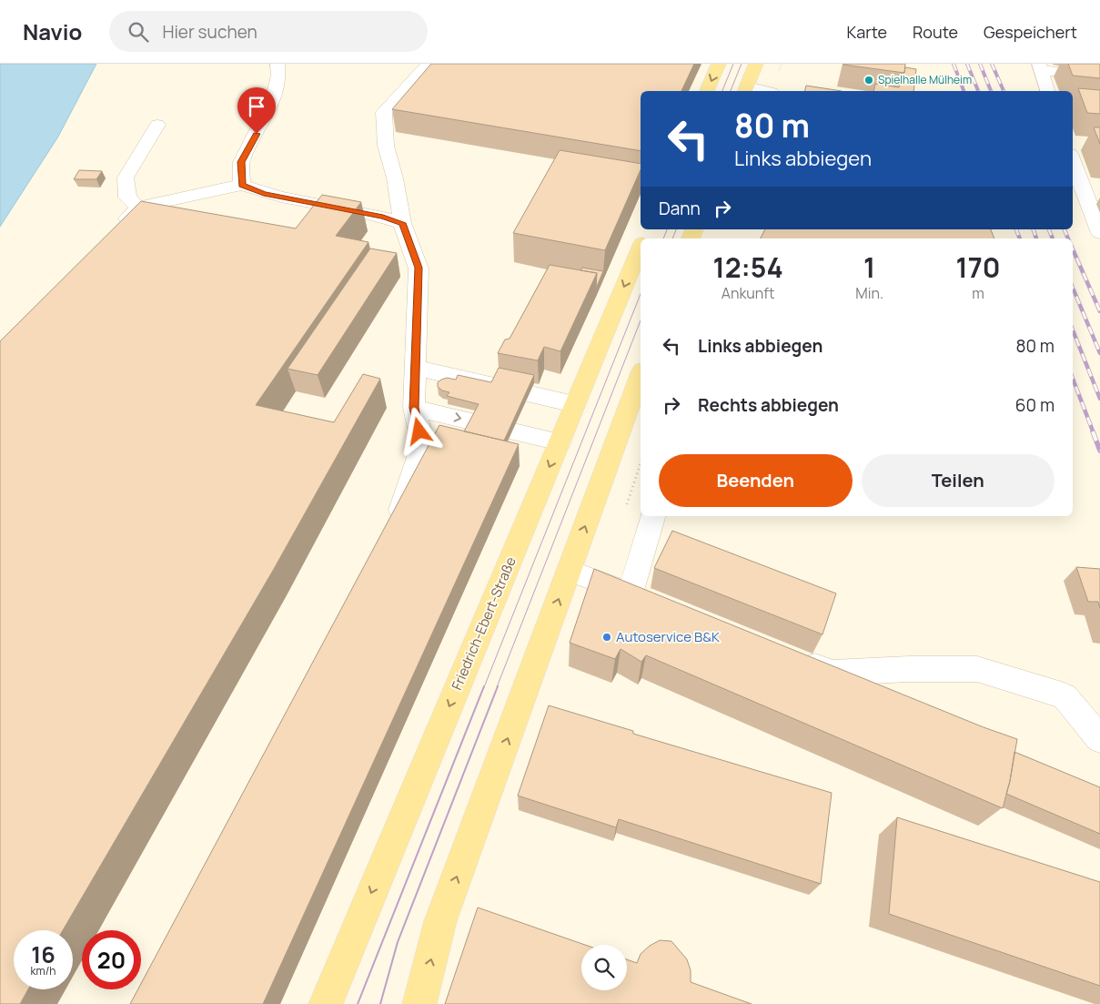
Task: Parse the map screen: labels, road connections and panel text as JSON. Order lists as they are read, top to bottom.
{
  "streets": {
    "main road": ["Friedrich-Ebert-Straße"]
  },
  "places": ["Spielhalle Mülheim", "Autoservice B&K"],
  "page": {
    "header": "Navio",
    "search": "Hier suchen",
    "nav": ["Karte", "Route", "Gespeichert"],
    "turn": ["80 m", "Links abbiegen"],
    "then": "Dann",
    "eta": [
      "12:54",
      "Ankunft",
      "1",
      "Min.",
      "170",
      "m"
    ],
    "list": [
      {
        "name": "Links abbiegen",
        "value": "80 m"
      },
      {
        "name": "Rechts abbiegen",
        "value": "60 m"
      }
    ],
    "buttons": ["Beenden", "Teilen"],
    "speed": "16 km/h",
    "limit": "20"
  }
}
